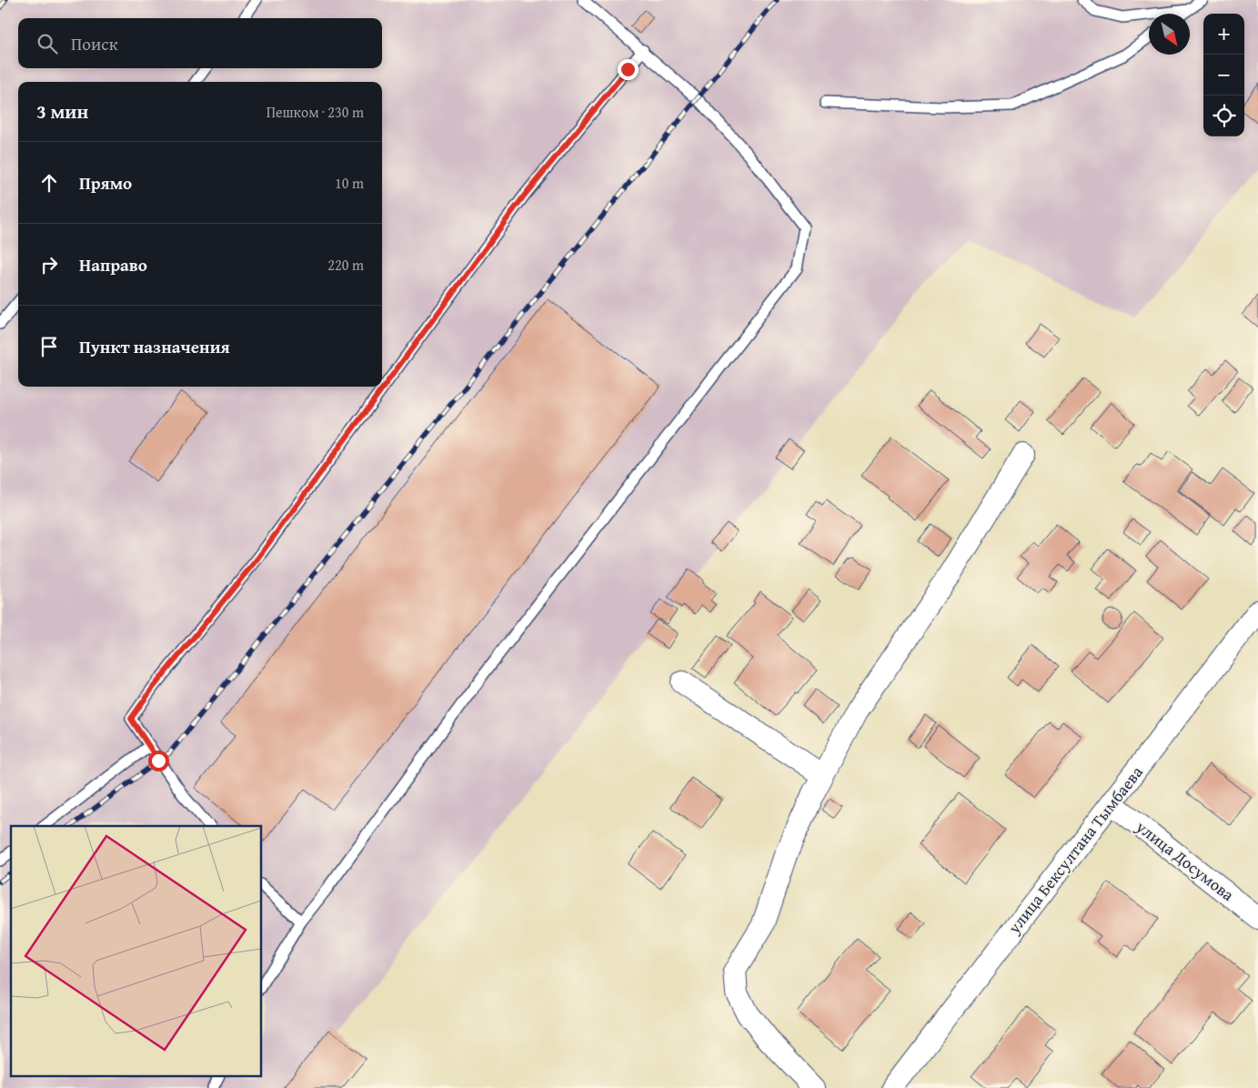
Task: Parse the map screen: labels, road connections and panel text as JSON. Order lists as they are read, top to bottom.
{
  "streets": {
    "street": ["улица Бексултана Тымбаева", "улица Досумова"]
  },
  "crossings": [
    ["улица Бексултана Тымбаева", "улица Досумова"]
  ],
  "north": "bottom right",
  "page": {
    "map_buttons": ["+", "−"],
    "search": "Поиск",
    "heading": ["3 мин", "Пешком · 230 m"],
    "list": [
      ["Прямо", "10 m"],
      ["Направо", "220 m"],
      "Пункт назначения"
    ]
  }
}
